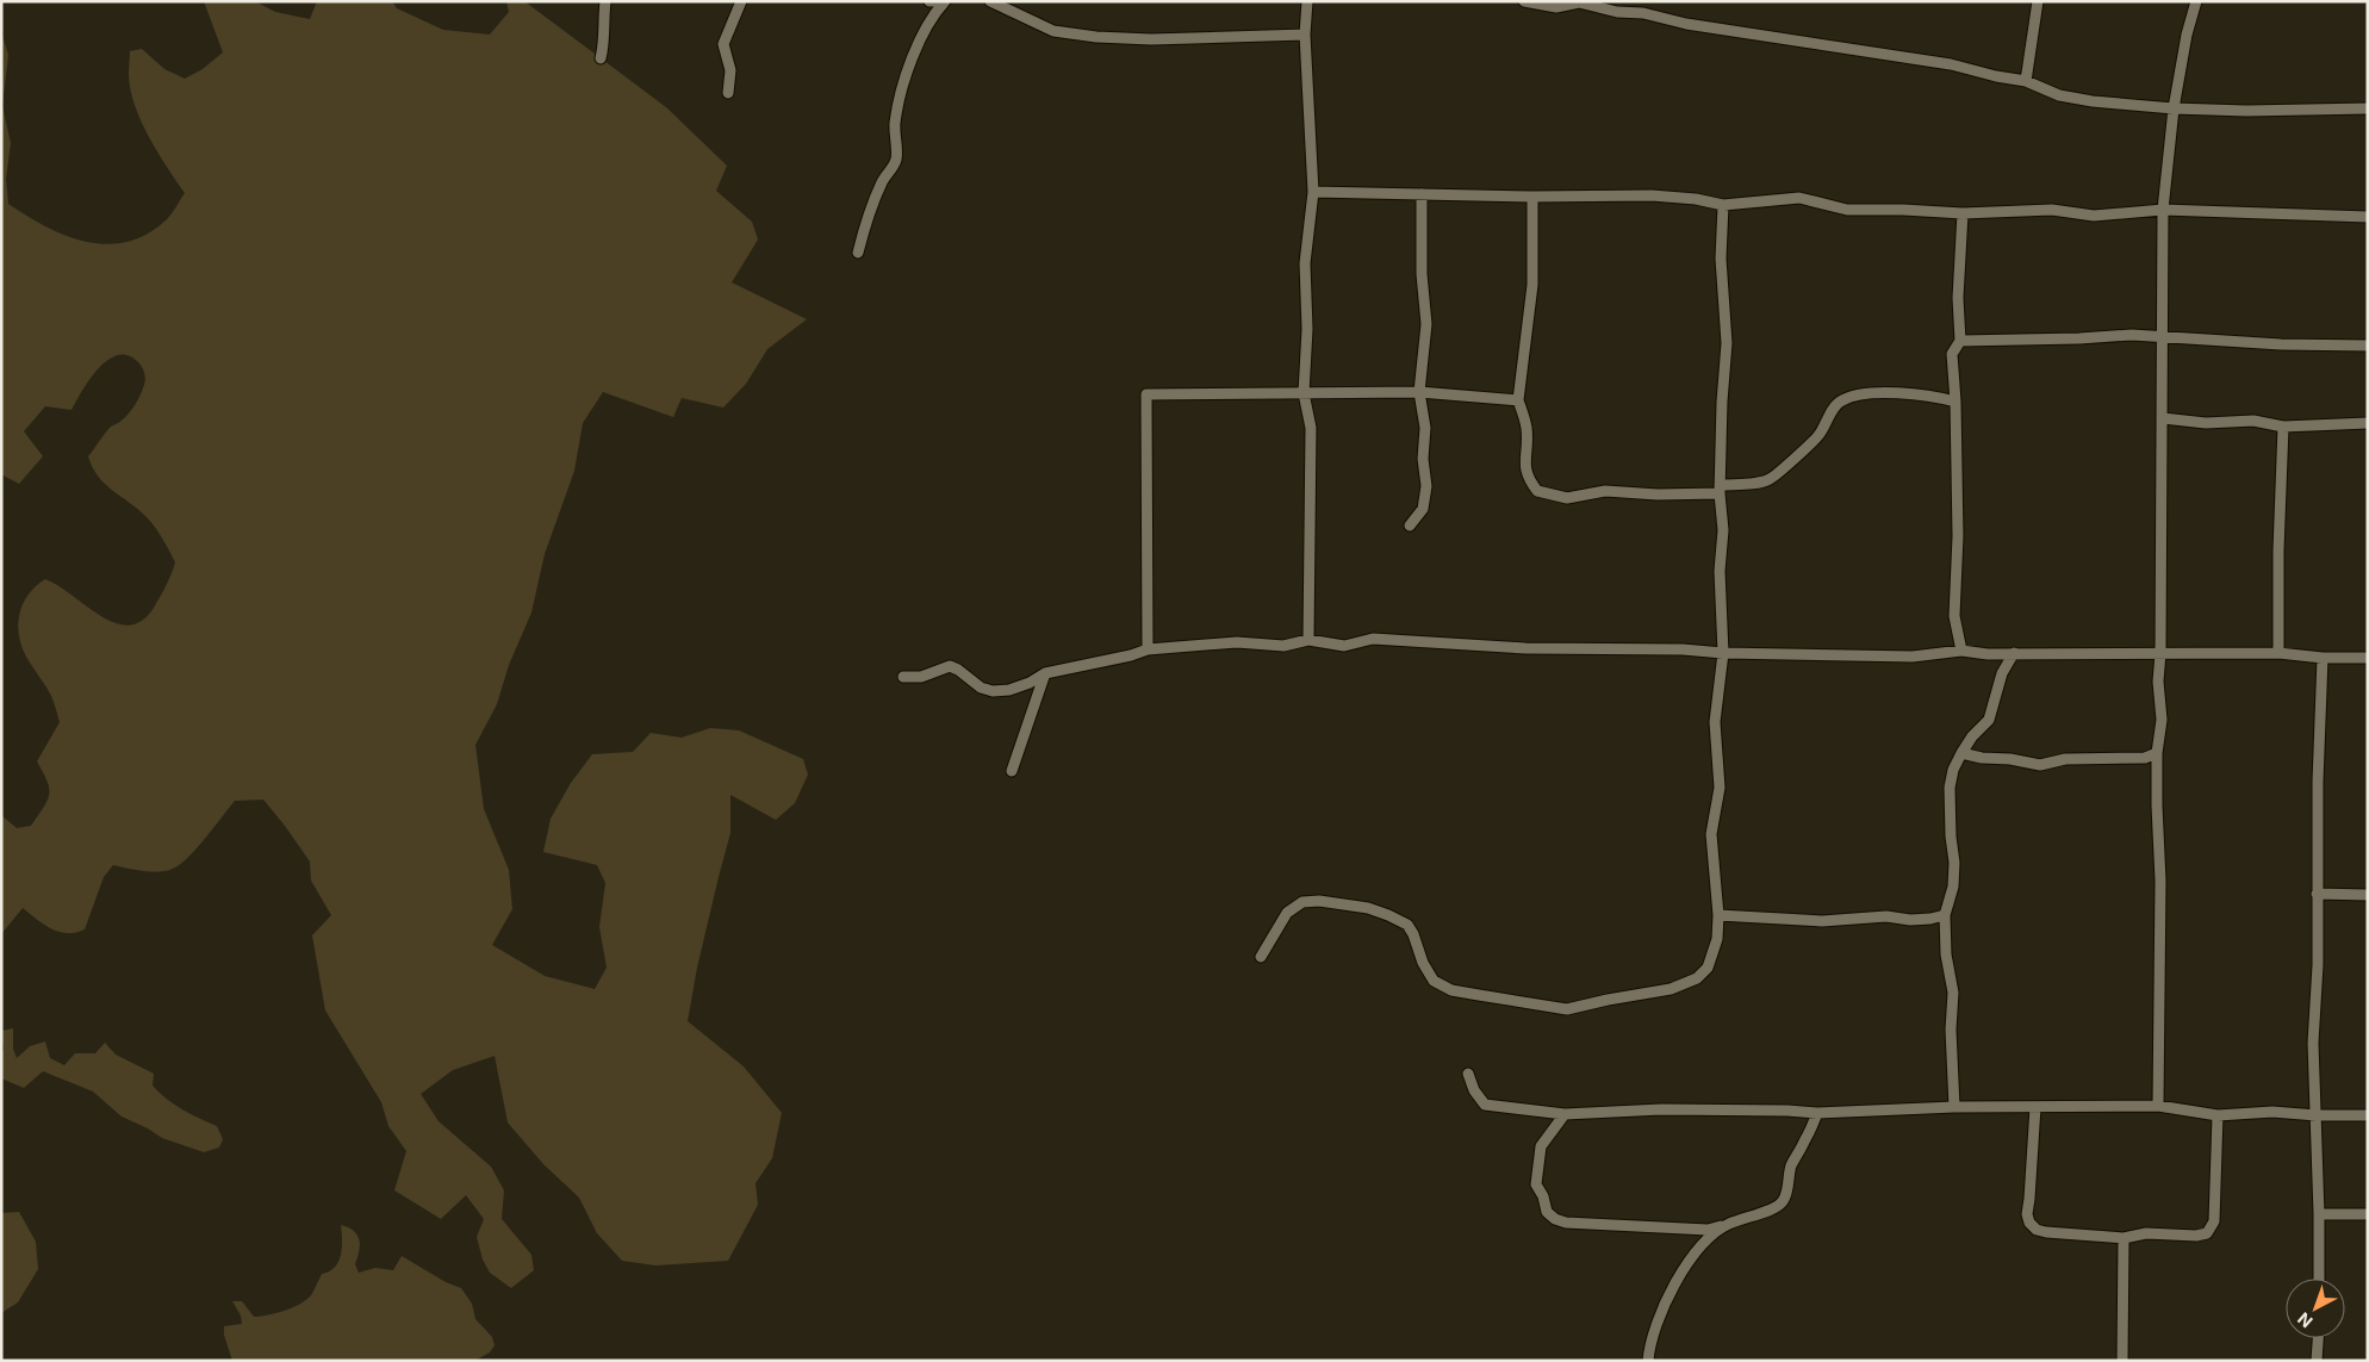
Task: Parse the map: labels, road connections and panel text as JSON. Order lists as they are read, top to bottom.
{
  "north": "bottom left"
}
